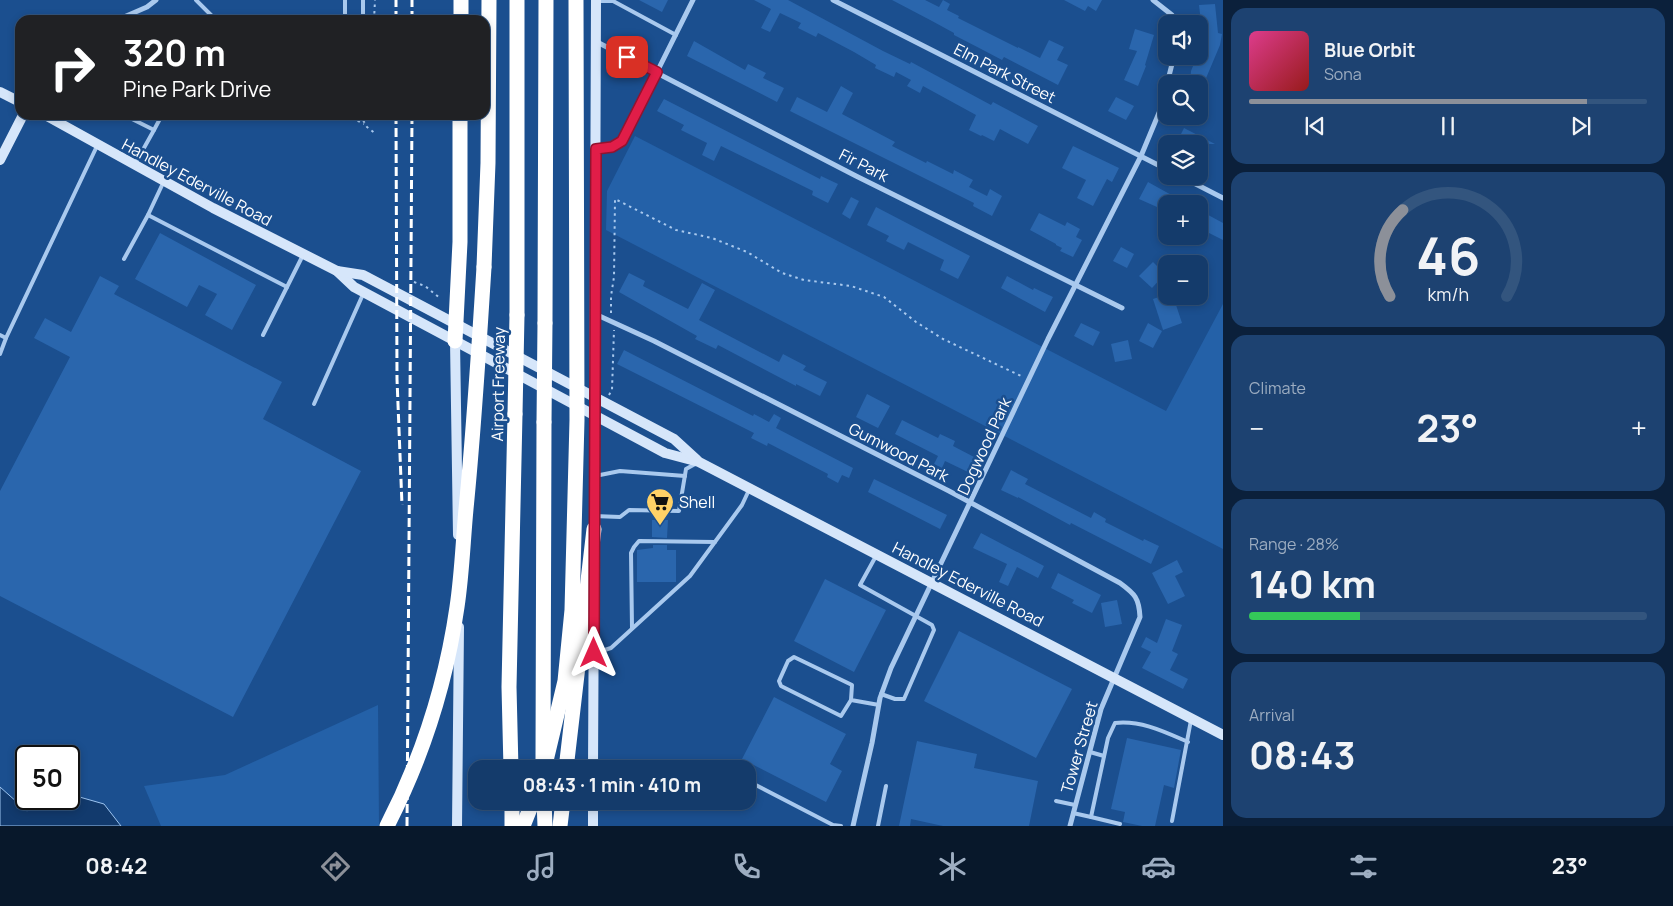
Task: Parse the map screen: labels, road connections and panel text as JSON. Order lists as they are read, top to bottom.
{
  "streets": {
    "highway": ["Airport Freeway"],
    "main road": ["Handley Ederville Road"],
    "street": [
      "Elm Park Street",
      "Fir Park",
      "Dogwood Park",
      "Gumwood Park",
      "Tower Street"
    ]
  },
  "crossings": [
    ["Elm Park Street", "Dogwood Park"],
    ["Fir Park", "Dogwood Park"],
    ["Handley Ederville Road", "Dogwood Park"],
    ["Handley Ederville Road", "Gumwood Park"],
    ["Handley Ederville Road", "Tower Street"],
    ["Dogwood Park", "Gumwood Park"],
    ["Gumwood Park", "Tower Street"]
  ],
  "places": {
    "supermarket": ["Shell"]
  },
  "page": {
    "map_buttons": ["+", "−"],
    "turn": ["320 m", "Pine Park Drive"],
    "song": ["Blue Orbit", "Sona"],
    "tile": [
      "Climate",
      ["Range · 28%", "140 km"],
      ["Arrival", "08:43"]
    ],
    "heat": ["−", "23°", "+"],
    "limit": "50",
    "trip": "08:43 · 1 min · 410 m",
    "tabs": ["08:42", "23°"],
    "gauge": ["46", "km/h"]
  }
}
